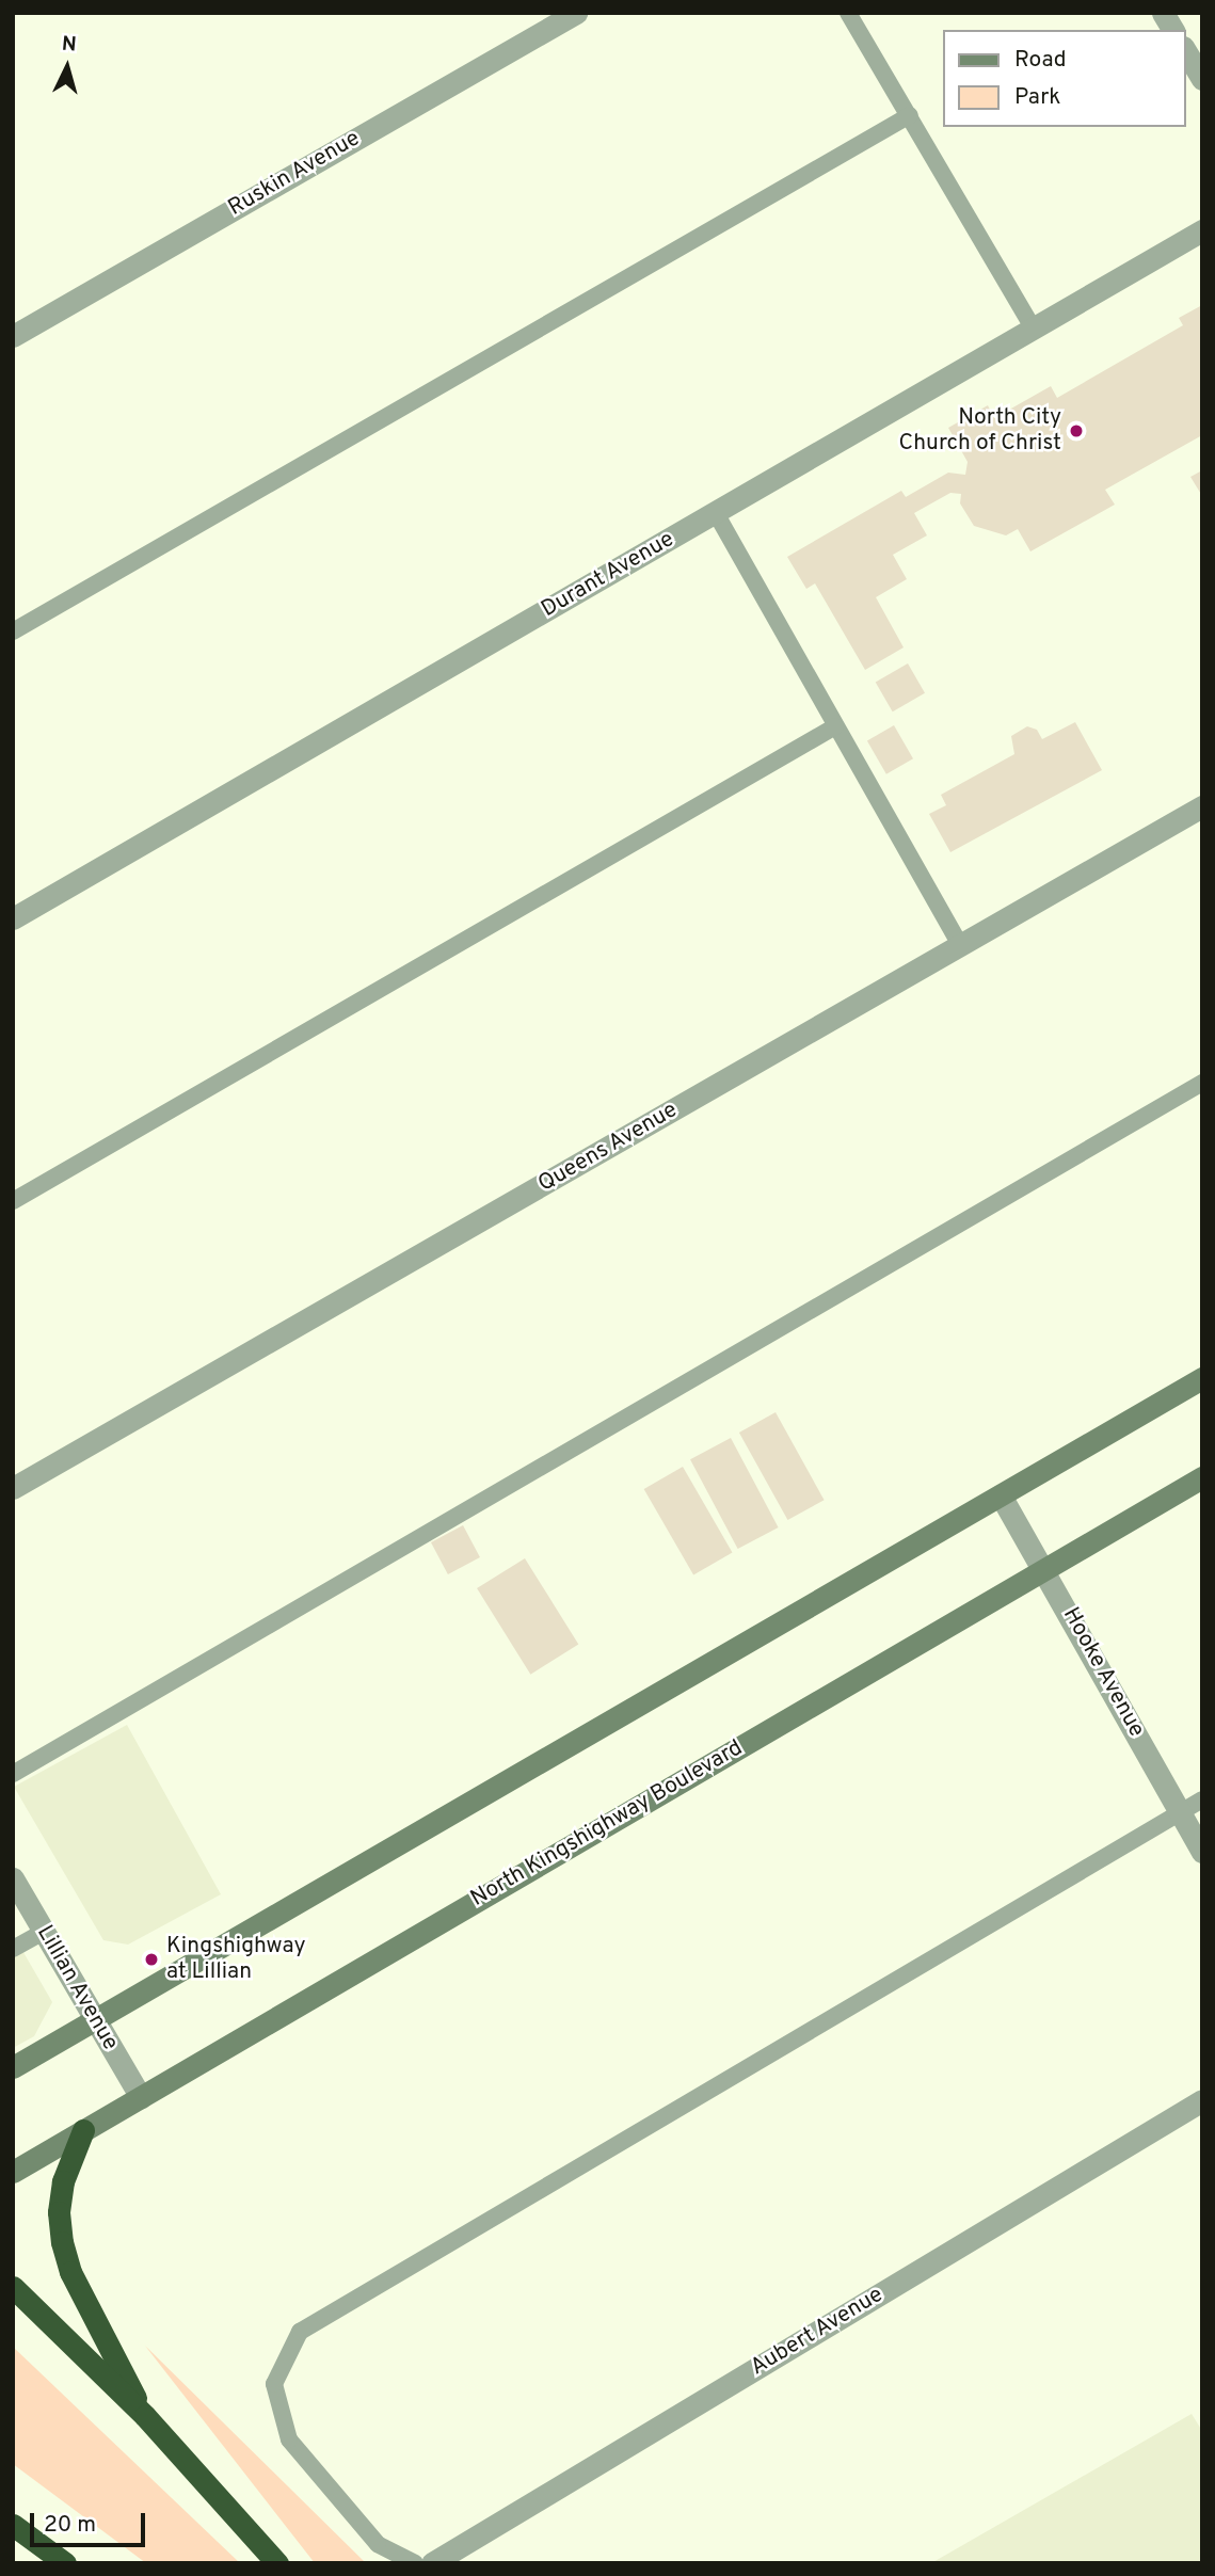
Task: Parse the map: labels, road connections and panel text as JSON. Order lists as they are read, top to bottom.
{
  "streets": {
    "main road": ["North Kingshighway Boulevard"],
    "street": [
      "Ruskin Avenue",
      "Durant Avenue",
      "Queens Avenue",
      "Hooke Avenue",
      "Lillian Avenue",
      "Aubert Avenue"
    ]
  },
  "crossings": [
    ["Hooke Avenue", "North Kingshighway Boulevard"],
    ["North Kingshighway Boulevard", "Lillian Avenue"]
  ],
  "places": ["North City Church of Christ", "Kingshighway at Lillian"],
  "legend": ["Road", "Park"],
  "scale_bar": "20 m",
  "north": "top"
}
